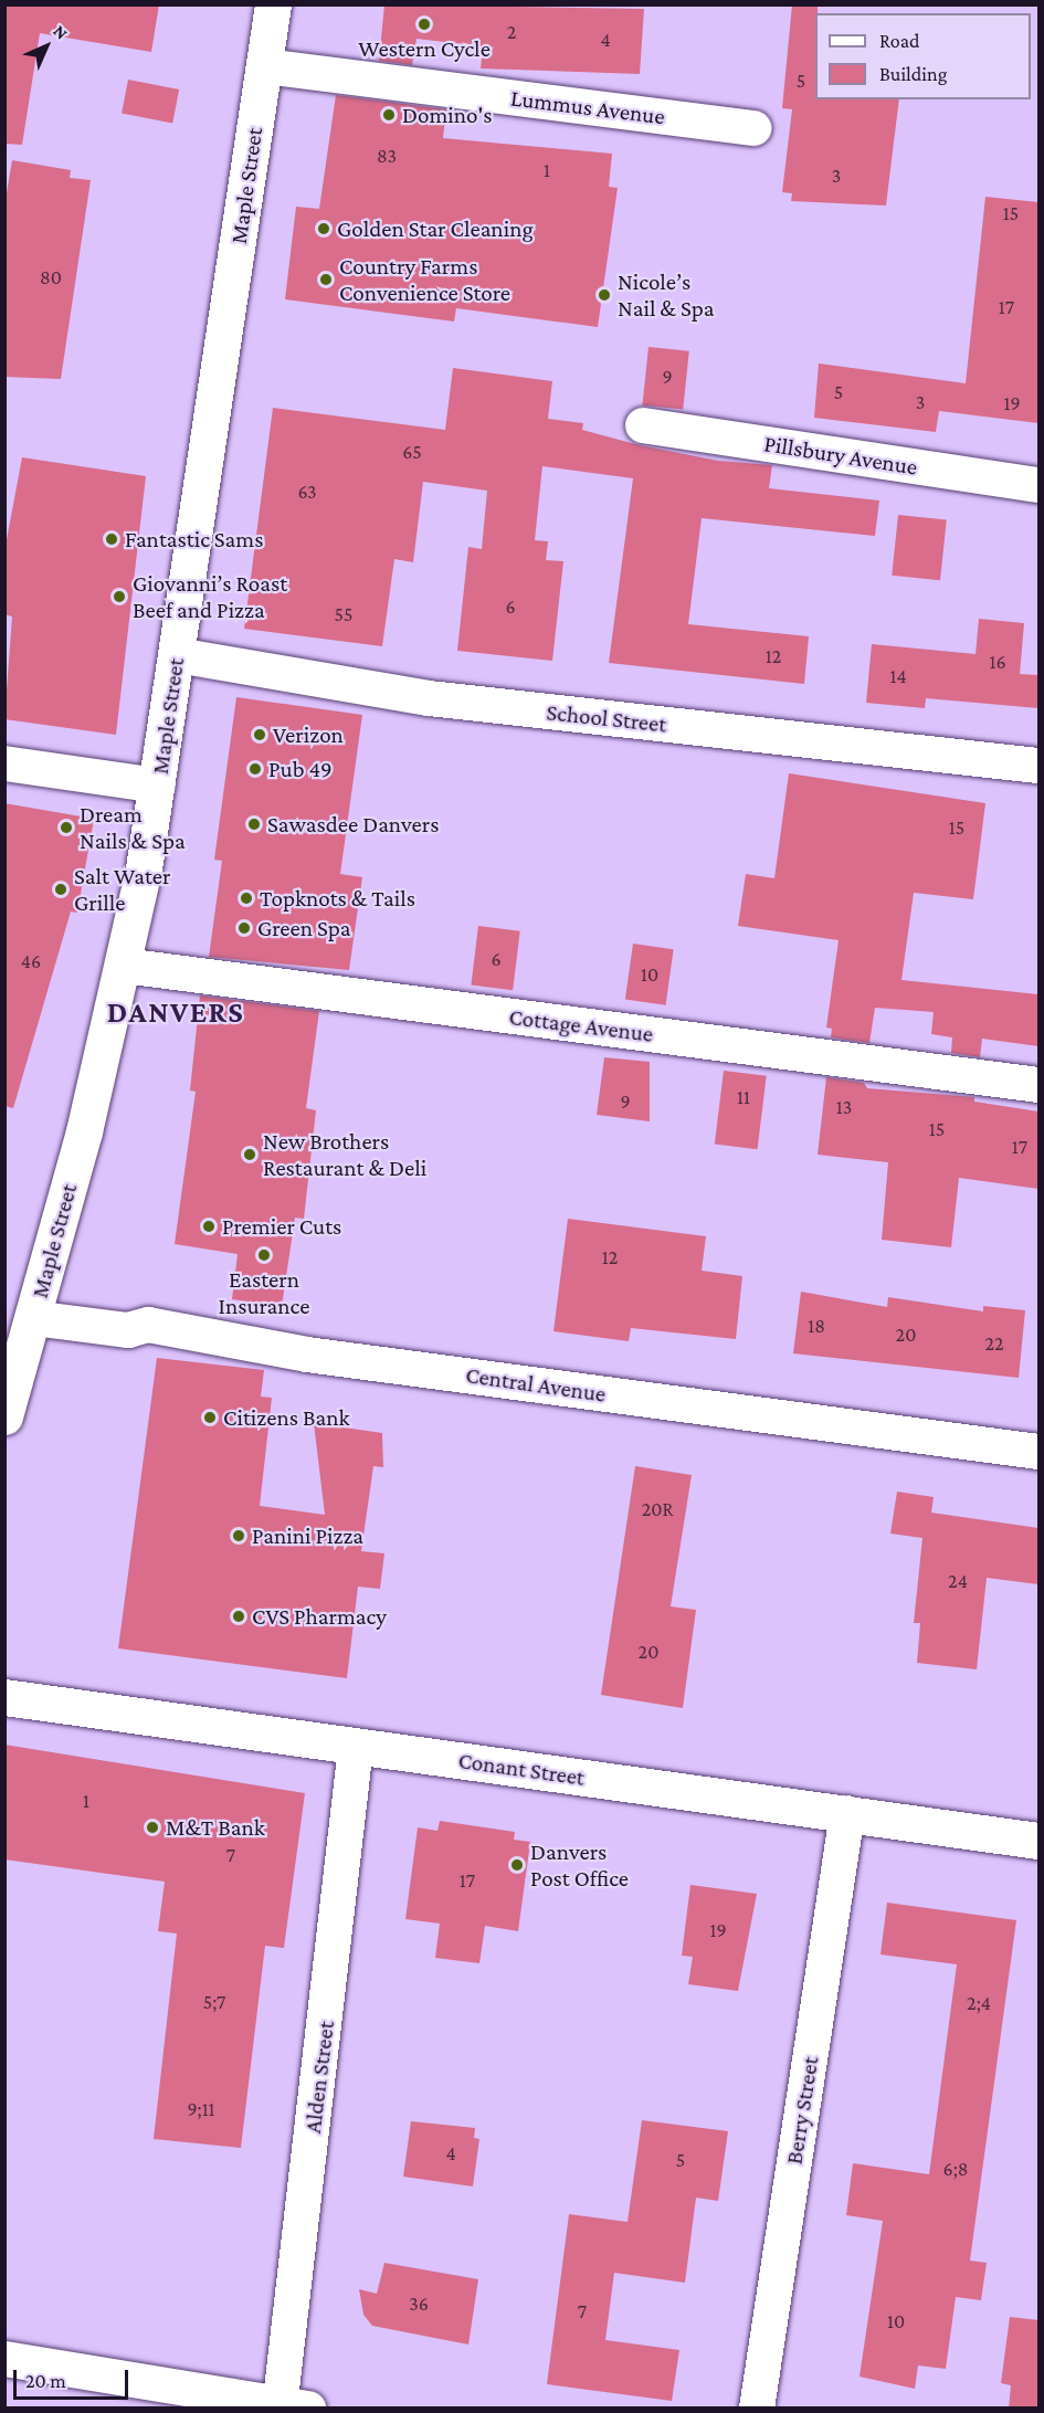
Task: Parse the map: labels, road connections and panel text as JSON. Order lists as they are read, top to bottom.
{
  "streets": {
    "main road": ["Maple Street", "Conant Street"],
    "street": [
      "Lummus Avenue",
      "Pillsbury Avenue",
      "School Street",
      "Cottage Avenue",
      "Central Avenue",
      "Alden Street",
      "Berry Street"
    ]
  },
  "crossings": [
    ["Lummus Avenue", "Maple Street"],
    ["Maple Street", "School Street"],
    ["Maple Street", "Cottage Avenue"],
    ["Maple Street", "Central Avenue"],
    ["Conant Street", "Alden Street"],
    ["Conant Street", "Berry Street"]
  ],
  "districts": ["DANVERS"],
  "places": [
    "Western Cycle",
    "Domino's",
    "Golden Star Cleaning",
    "Country Farms Convenience Store",
    "Nicole’s Nail & Spa",
    "Fantastic Sams",
    "Giovanni’s Roast Beef and Pizza",
    "Verizon",
    "Pub 49",
    "Sawasdee Danvers",
    "Dream Nails & Spa",
    "Salt Water Grille",
    "Topknots & Tails",
    "Green Spa",
    "New Brothers Restaurant & Deli",
    "Premier Cuts",
    "Eastern Insurance",
    "Citizens Bank",
    "Panini Pizza",
    "CVS Pharmacy",
    "M&T Bank",
    "Danvers Post Office"
  ],
  "house_numbers": [
    "2",
    "4",
    "5",
    "83",
    "1",
    "3",
    "15",
    "80",
    "17",
    "9",
    "5",
    "3",
    "19",
    "65",
    "63",
    "6",
    "55",
    "12",
    "16",
    "14",
    "15",
    "6",
    "46",
    "10",
    "11",
    "9",
    "13",
    "15",
    "17",
    "12",
    "18",
    "20",
    "22",
    "20R",
    "24",
    "20",
    "1",
    "7",
    "17",
    "19",
    "5;7",
    "2;4",
    "9;11",
    "4",
    "5",
    "6;8",
    "36",
    "7",
    "10"
  ],
  "legend": ["Road", "Building"],
  "scale_bar": "20 m",
  "north": "top right"
}
